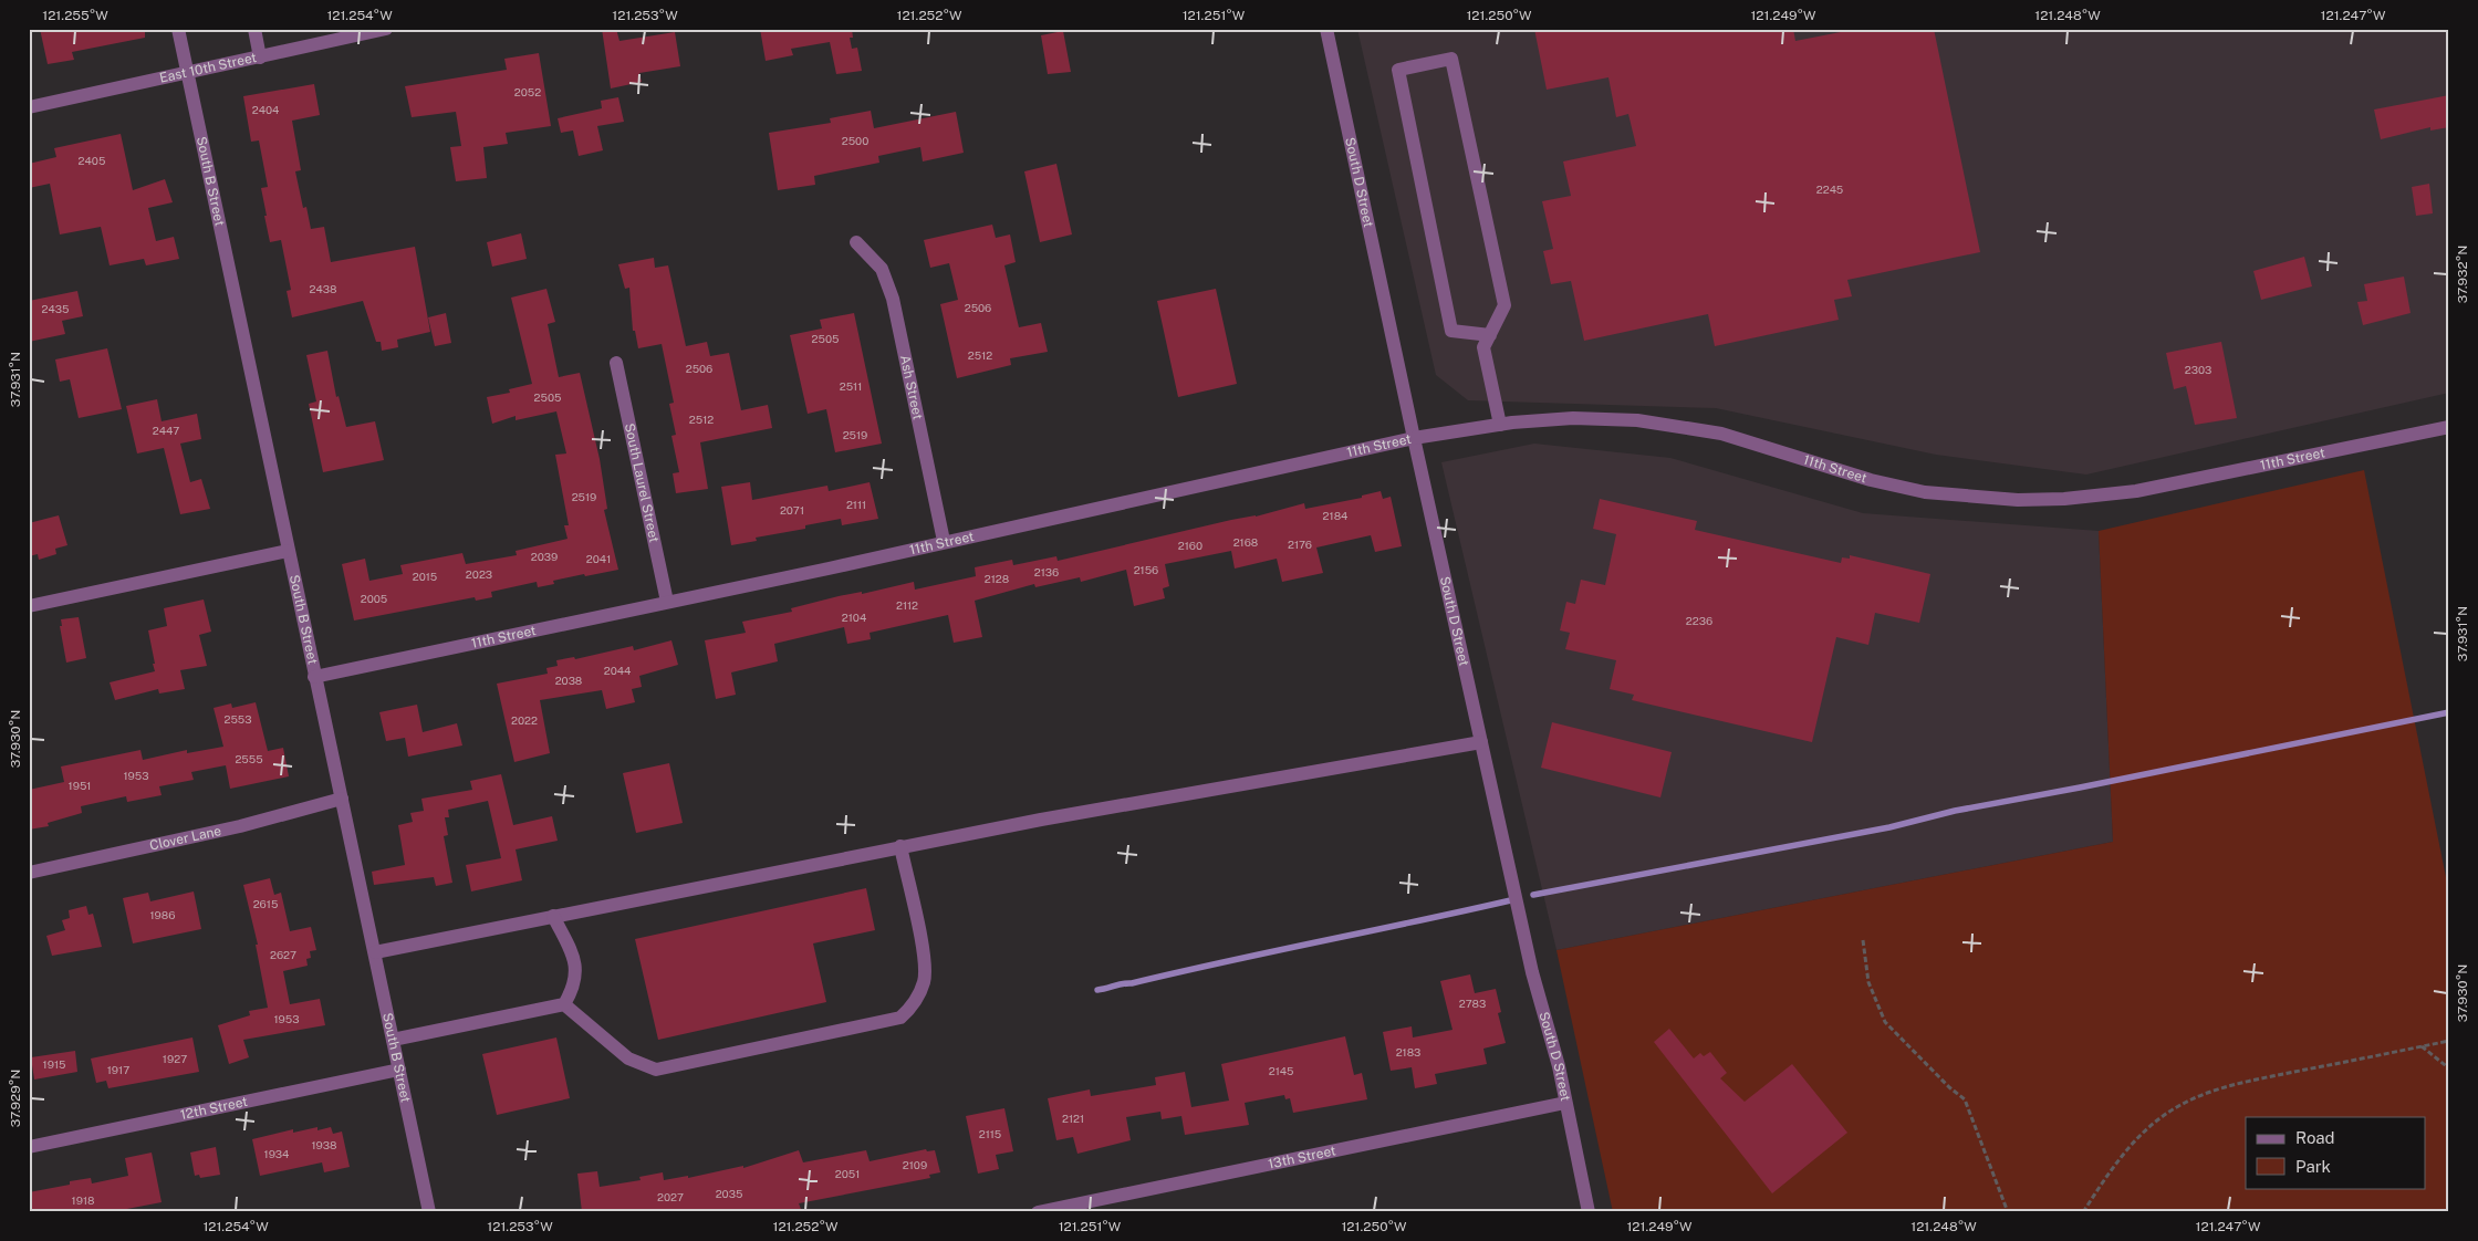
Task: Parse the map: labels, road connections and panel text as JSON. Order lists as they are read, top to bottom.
{
  "streets": {
    "street": [
      "East 10th Street",
      "South B Street",
      "South D Street",
      "Ash Street",
      "11th Street",
      "South Laurel Street",
      "Clover Lane",
      "12th Street",
      "13th Street"
    ]
  },
  "crossings": [
    ["East 10th Street", "South B Street"],
    ["South B Street", "11th Street"],
    ["South B Street", "Clover Lane"],
    ["South B Street", "12th Street"],
    ["South D Street", "11th Street"],
    ["South D Street", "13th Street"],
    ["Ash Street", "11th Street"],
    ["11th Street", "South Laurel Street"]
  ],
  "house_numbers": [
    "2052",
    "2404",
    "2500",
    "2405",
    "2245",
    "2438",
    "2506",
    "2435",
    "2505",
    "2512",
    "2506",
    "2303",
    "2511",
    "2505",
    "2512",
    "2447",
    "2519",
    "2519",
    "2111",
    "2071",
    "2184",
    "2168",
    "2176",
    "2160",
    "2039",
    "2041",
    "2156",
    "2136",
    "2023",
    "2015",
    "2128",
    "2005",
    "2112",
    "2104",
    "2236",
    "2044",
    "2038",
    "2553",
    "2022",
    "2555",
    "1953",
    "1951",
    "2615",
    "1986",
    "2627",
    "2783",
    "1953",
    "2183",
    "1927",
    "1915",
    "1917",
    "2145",
    "2121",
    "2115",
    "1938",
    "1934",
    "2109",
    "2051",
    "2035",
    "2027",
    "1918"
  ],
  "legend": ["Road", "Park"],
  "coordinates": [
    "121.255°W",
    "121.254°W",
    "121.253°W",
    "121.252°W",
    "121.251°W",
    "121.250°W",
    "121.249°W",
    "121.248°W",
    "121.247°W",
    "37.932°N",
    "37.931°N",
    "37.930°N",
    "37.929°N"
  ]
}
